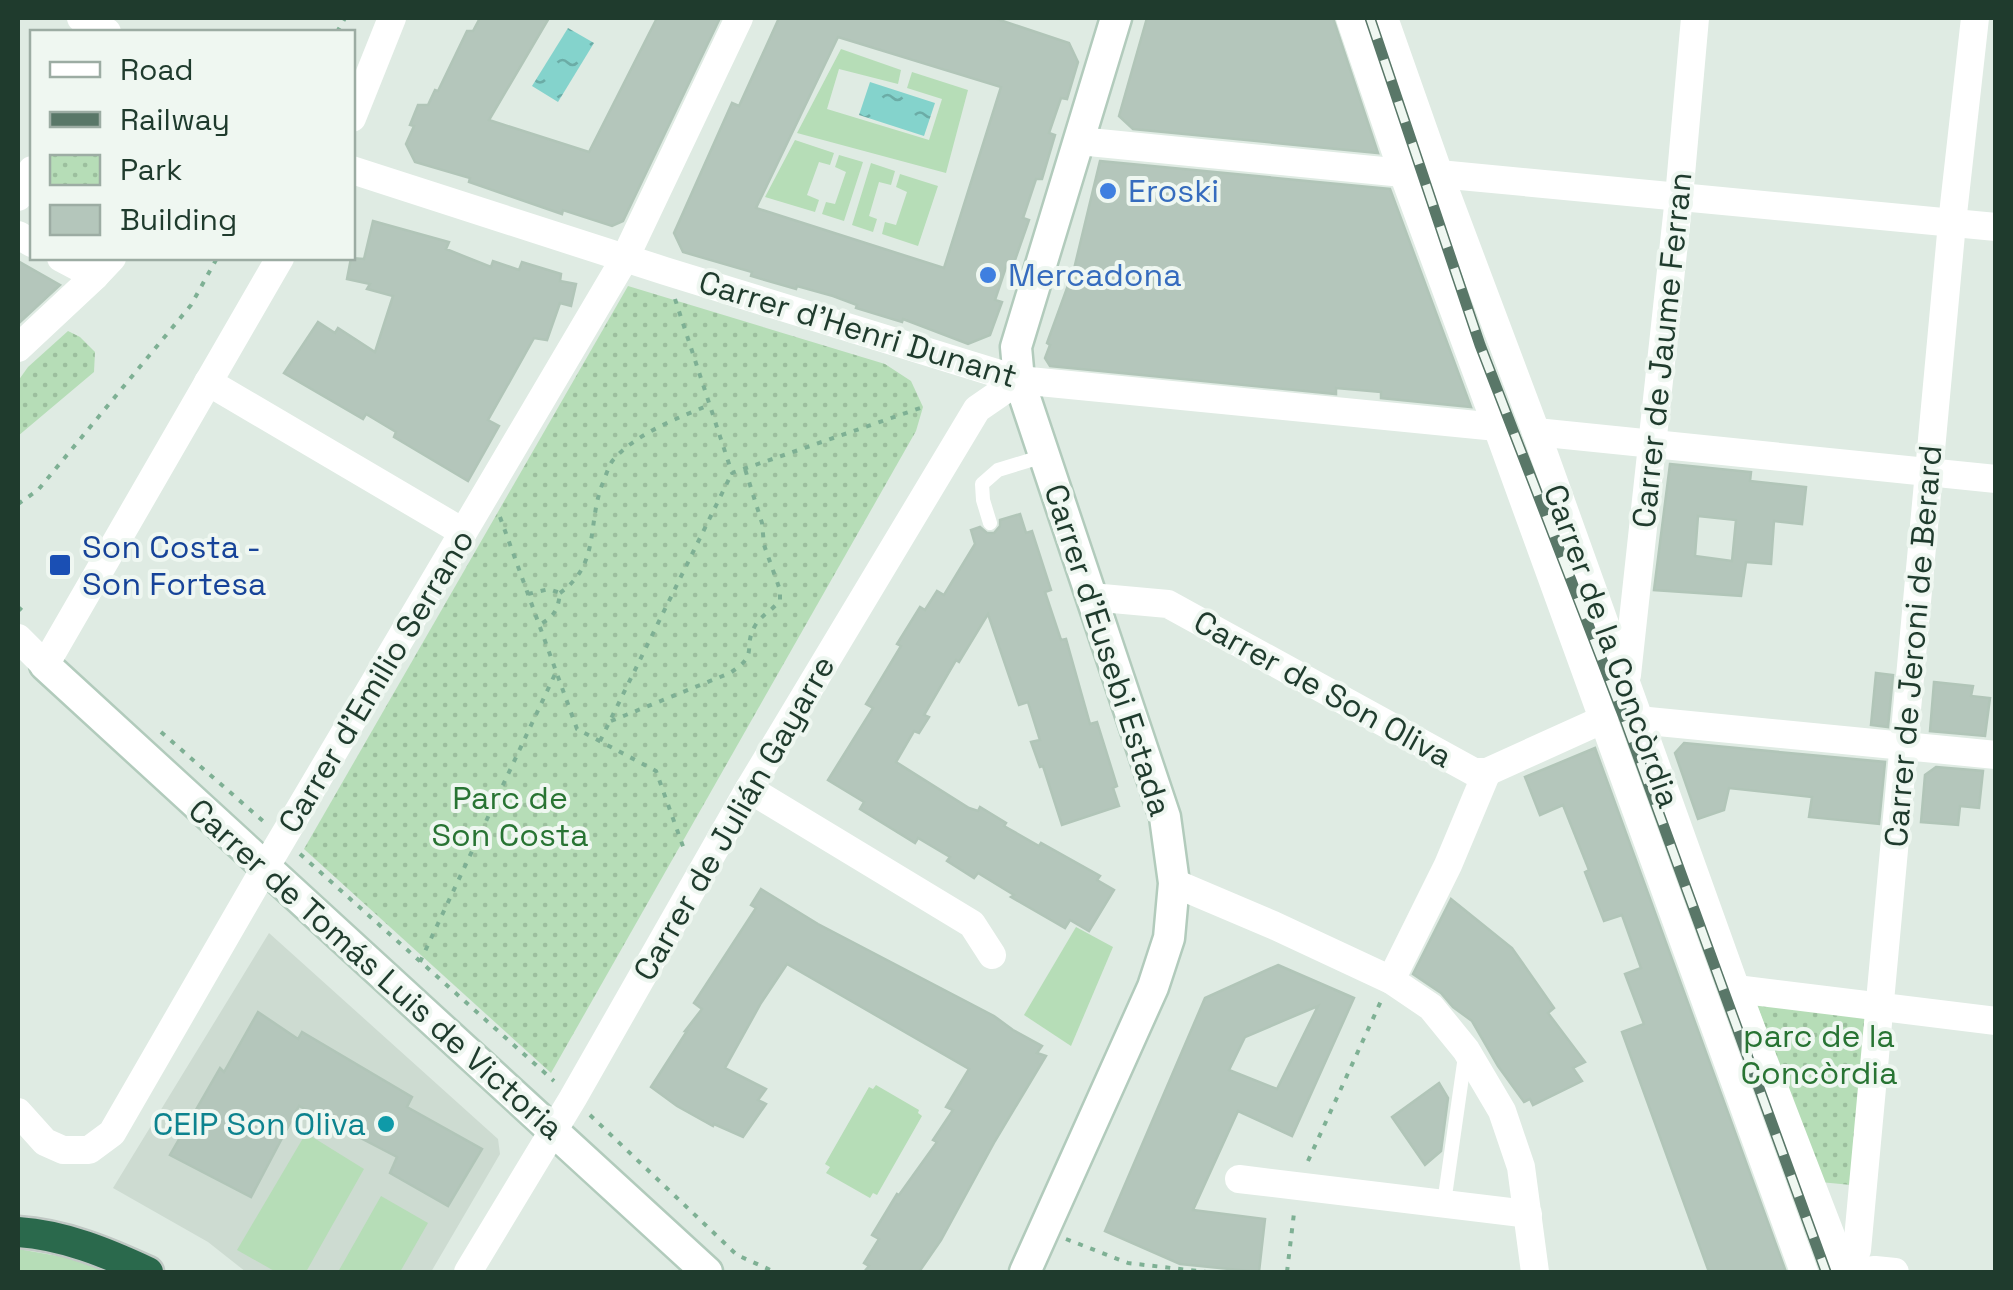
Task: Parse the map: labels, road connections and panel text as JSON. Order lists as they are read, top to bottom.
{
  "streets": {
    "main road": ["Carrer d'Eusebi Estada", "Carrer de Tomás Luis de Victoria"],
    "street": [
      "Carrer d'Henri Dunant",
      "Carrer de Jaume Ferran",
      "Carrer de la Concòrdia",
      "Carrer de Jeroni de Berard",
      "Carrer d'Emilio Serrano",
      "Carrer de Son Oliva",
      "Carrer de Julián Gayarre"
    ]
  },
  "crossings": [
    ["Carrer d'Henri Dunant", "Carrer de la Concòrdia"],
    ["Carrer d'Henri Dunant", "Carrer d'Eusebi Estada"],
    ["Carrer d'Henri Dunant", "Carrer d'Emilio Serrano"],
    ["Carrer d'Henri Dunant", "Carrer de Julián Gayarre"],
    ["Carrer de Jaume Ferran", "Carrer de la Concòrdia"],
    ["Carrer de la Concòrdia", "Carrer de Jeroni de Berard"],
    ["Carrer de la Concòrdia", "Carrer de Son Oliva"],
    ["Carrer d'Eusebi Estada", "Carrer de Son Oliva"],
    ["Carrer d'Eusebi Estada", "Carrer de Julián Gayarre"],
    ["Carrer d'Emilio Serrano", "Carrer de Tomás Luis de Victoria"],
    ["Carrer de Julián Gayarre", "Carrer de Tomás Luis de Victoria"]
  ],
  "parks": ["Parc de Son Costa", "parc de la Concòrdia"],
  "places": {
    "other": ["Eroski", "Mercadona", "CEIP Son Oliva"],
    "transit": ["Son Costa - Son Fortesa"]
  },
  "legend": [
    "Road",
    "Railway",
    "Park",
    "Building"
  ]
}
